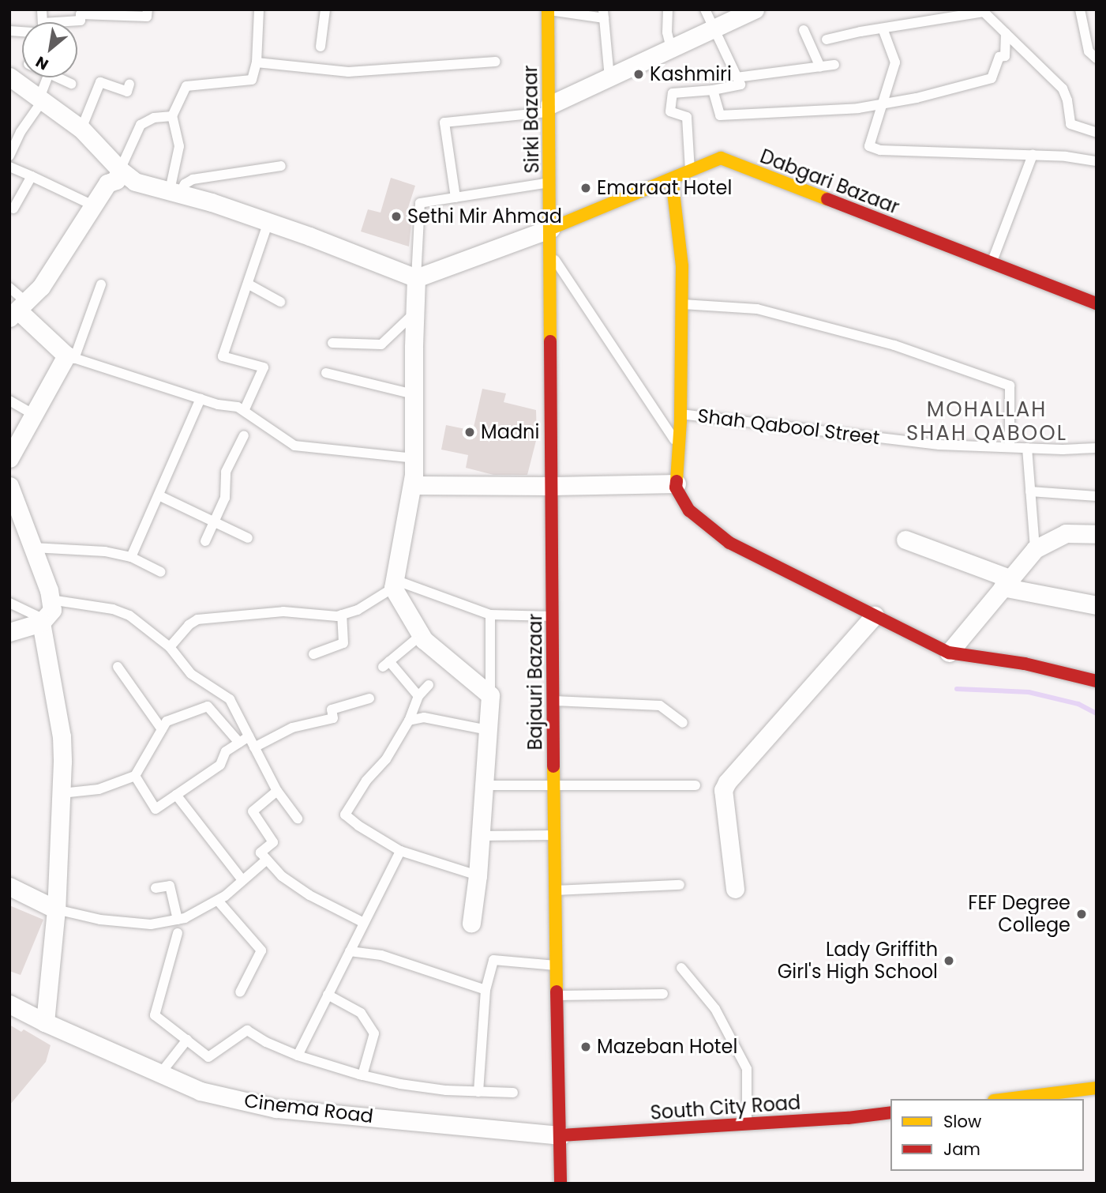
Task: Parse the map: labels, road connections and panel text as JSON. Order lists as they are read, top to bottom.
{
  "streets": {
    "main road": [
      "Sirki Bazaar",
      "Dabgari Bazaar",
      "Bajauri Bazaar",
      "South City Road"
    ],
    "street": ["Cinema Road"],
    "lane": ["Shah Qabool Street"]
  },
  "crossings": [
    ["Sirki Bazaar", "Dabgari Bazaar"],
    ["Sirki Bazaar", "Bajauri Bazaar"],
    ["Dabgari Bazaar", "Bajauri Bazaar"],
    ["Bajauri Bazaar", "South City Road"],
    ["Bajauri Bazaar", "Cinema Road"],
    ["South City Road", "Cinema Road"]
  ],
  "districts": ["MOHALLAH SHAH QABOOL"],
  "places": [
    "Kashmiri",
    "Emaraat Hotel",
    "Sethi Mir Ahmad",
    "Madni",
    "FEF Degree College",
    "Lady Griffith Girl's High School",
    "Mazeban Hotel"
  ],
  "legend": ["Slow", "Jam"],
  "north": "bottom left"
}
